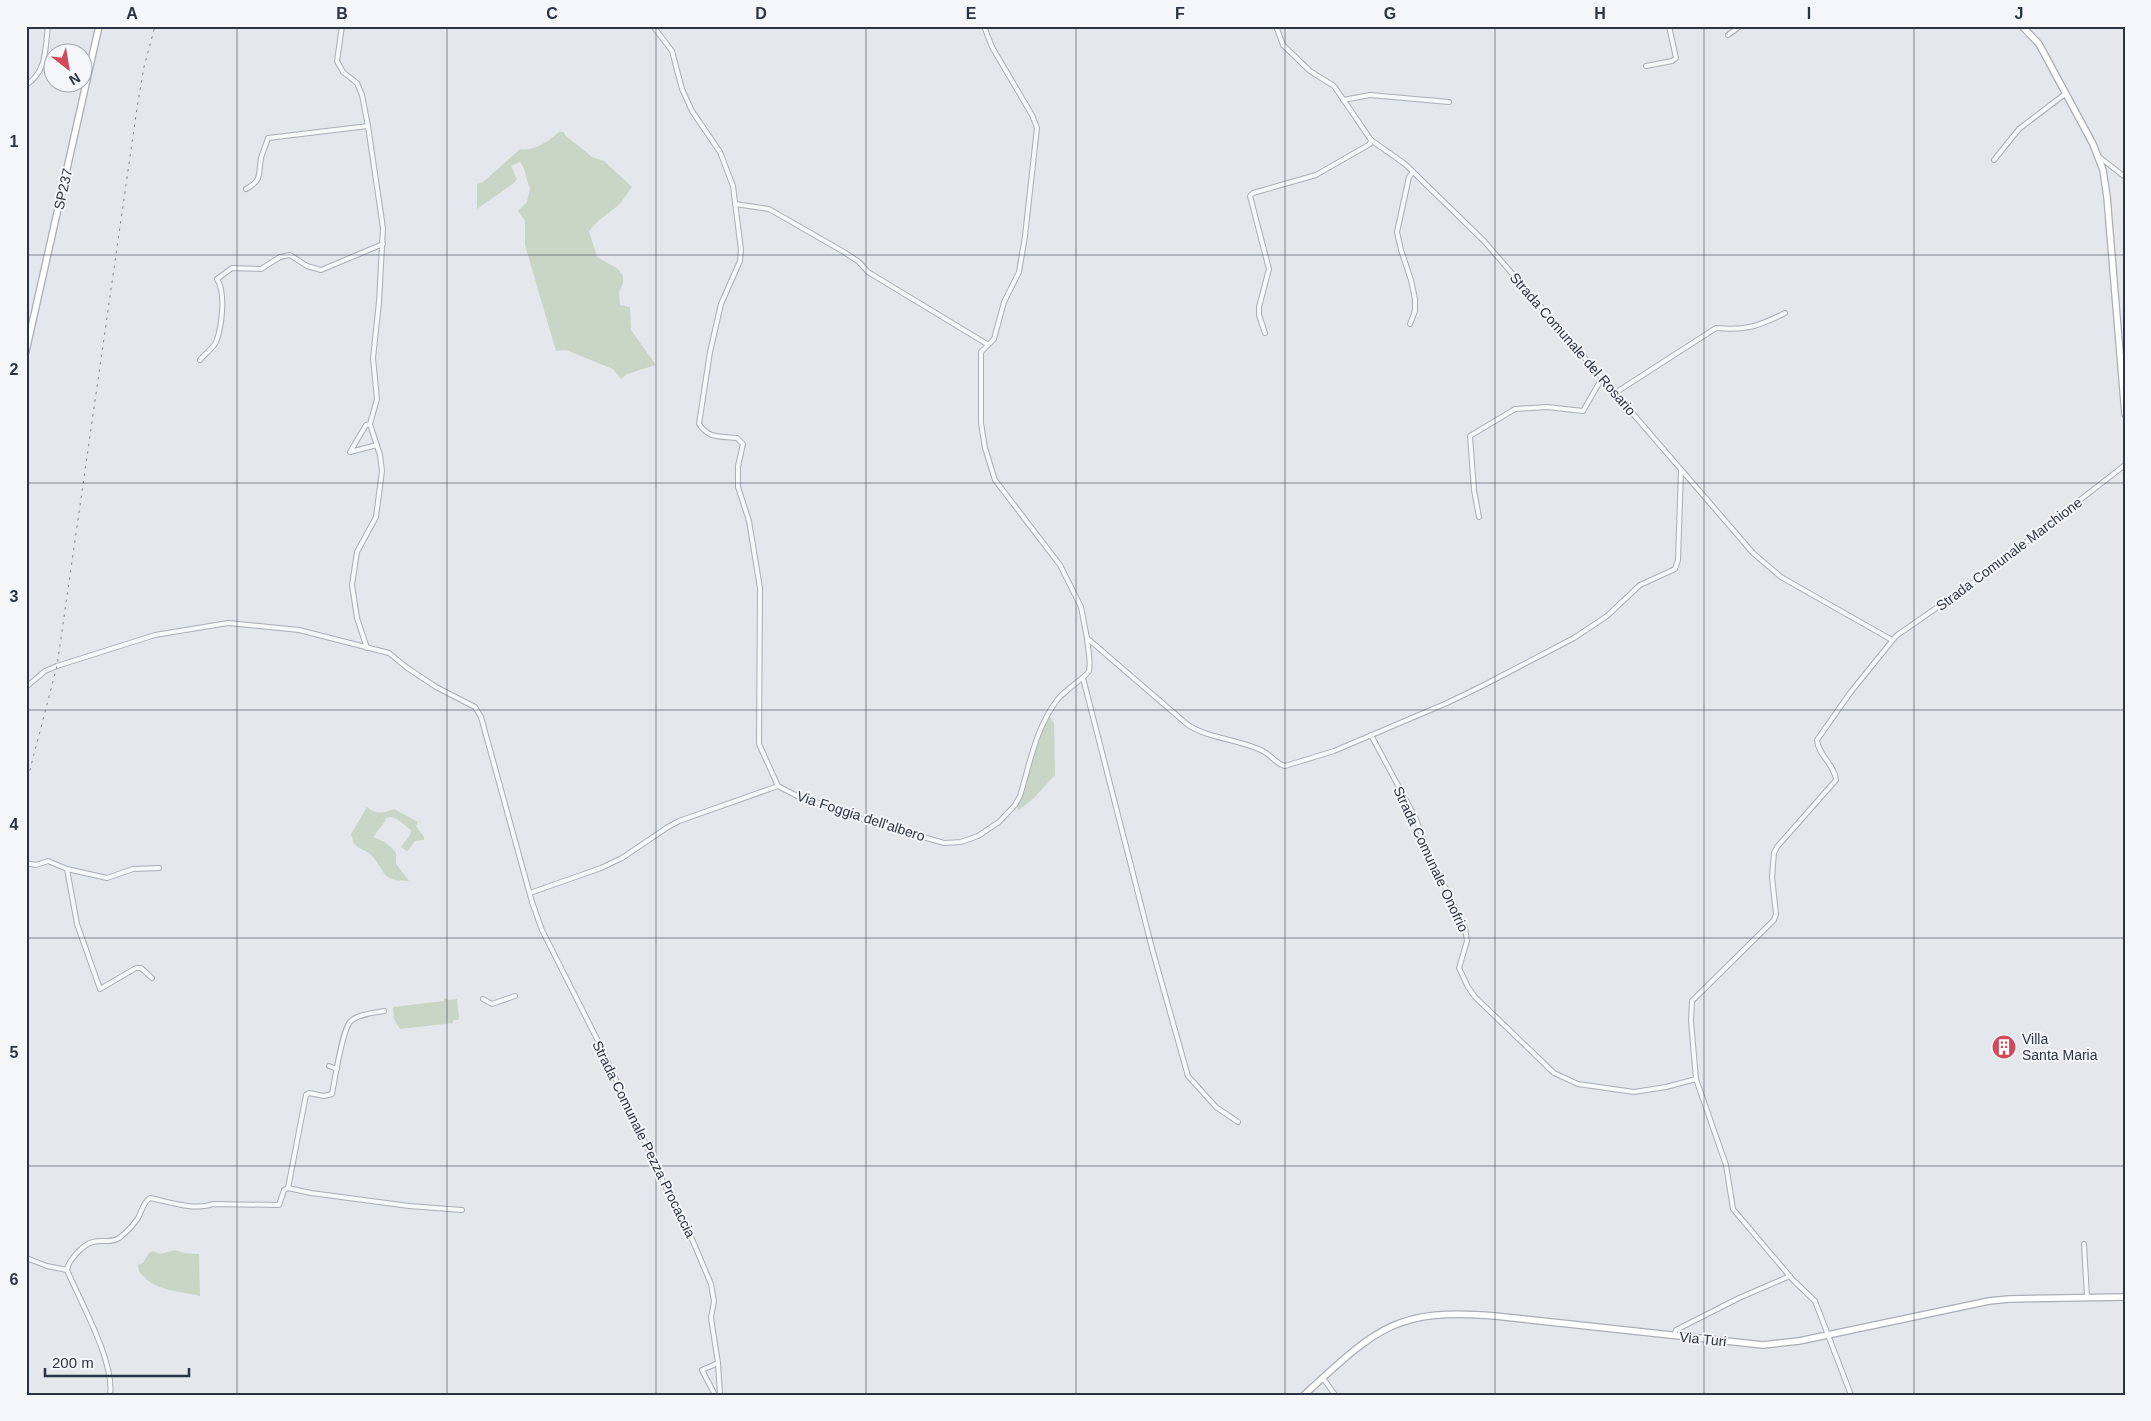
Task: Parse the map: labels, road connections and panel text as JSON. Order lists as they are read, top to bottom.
{
  "streets": {
    "main road": ["SP237", "Via Turi"],
    "street": [
      "Strada Comunale del Rosario",
      "Strada Comunale Marchione",
      "Via Foggia dell'albero",
      "Strada Comunale Onofrio",
      "Strada Comunale Pezza Procaccia"
    ]
  },
  "crossings": [
    ["Strada Comunale del Rosario", "Strada Comunale Marchione"],
    ["Strada Comunale Marchione", "Strada Comunale Onofrio"]
  ],
  "places": {
    "building": ["Villa Santa Maria"]
  },
  "scale_bar": "200 m",
  "north": "bottom right",
  "grid": {
    "columns": [
      "A",
      "B",
      "C",
      "D",
      "E",
      "F",
      "G",
      "H",
      "I",
      "J"
    ],
    "rows": [
      "1",
      "2",
      "3",
      "4",
      "5",
      "6"
    ]
  }
}
